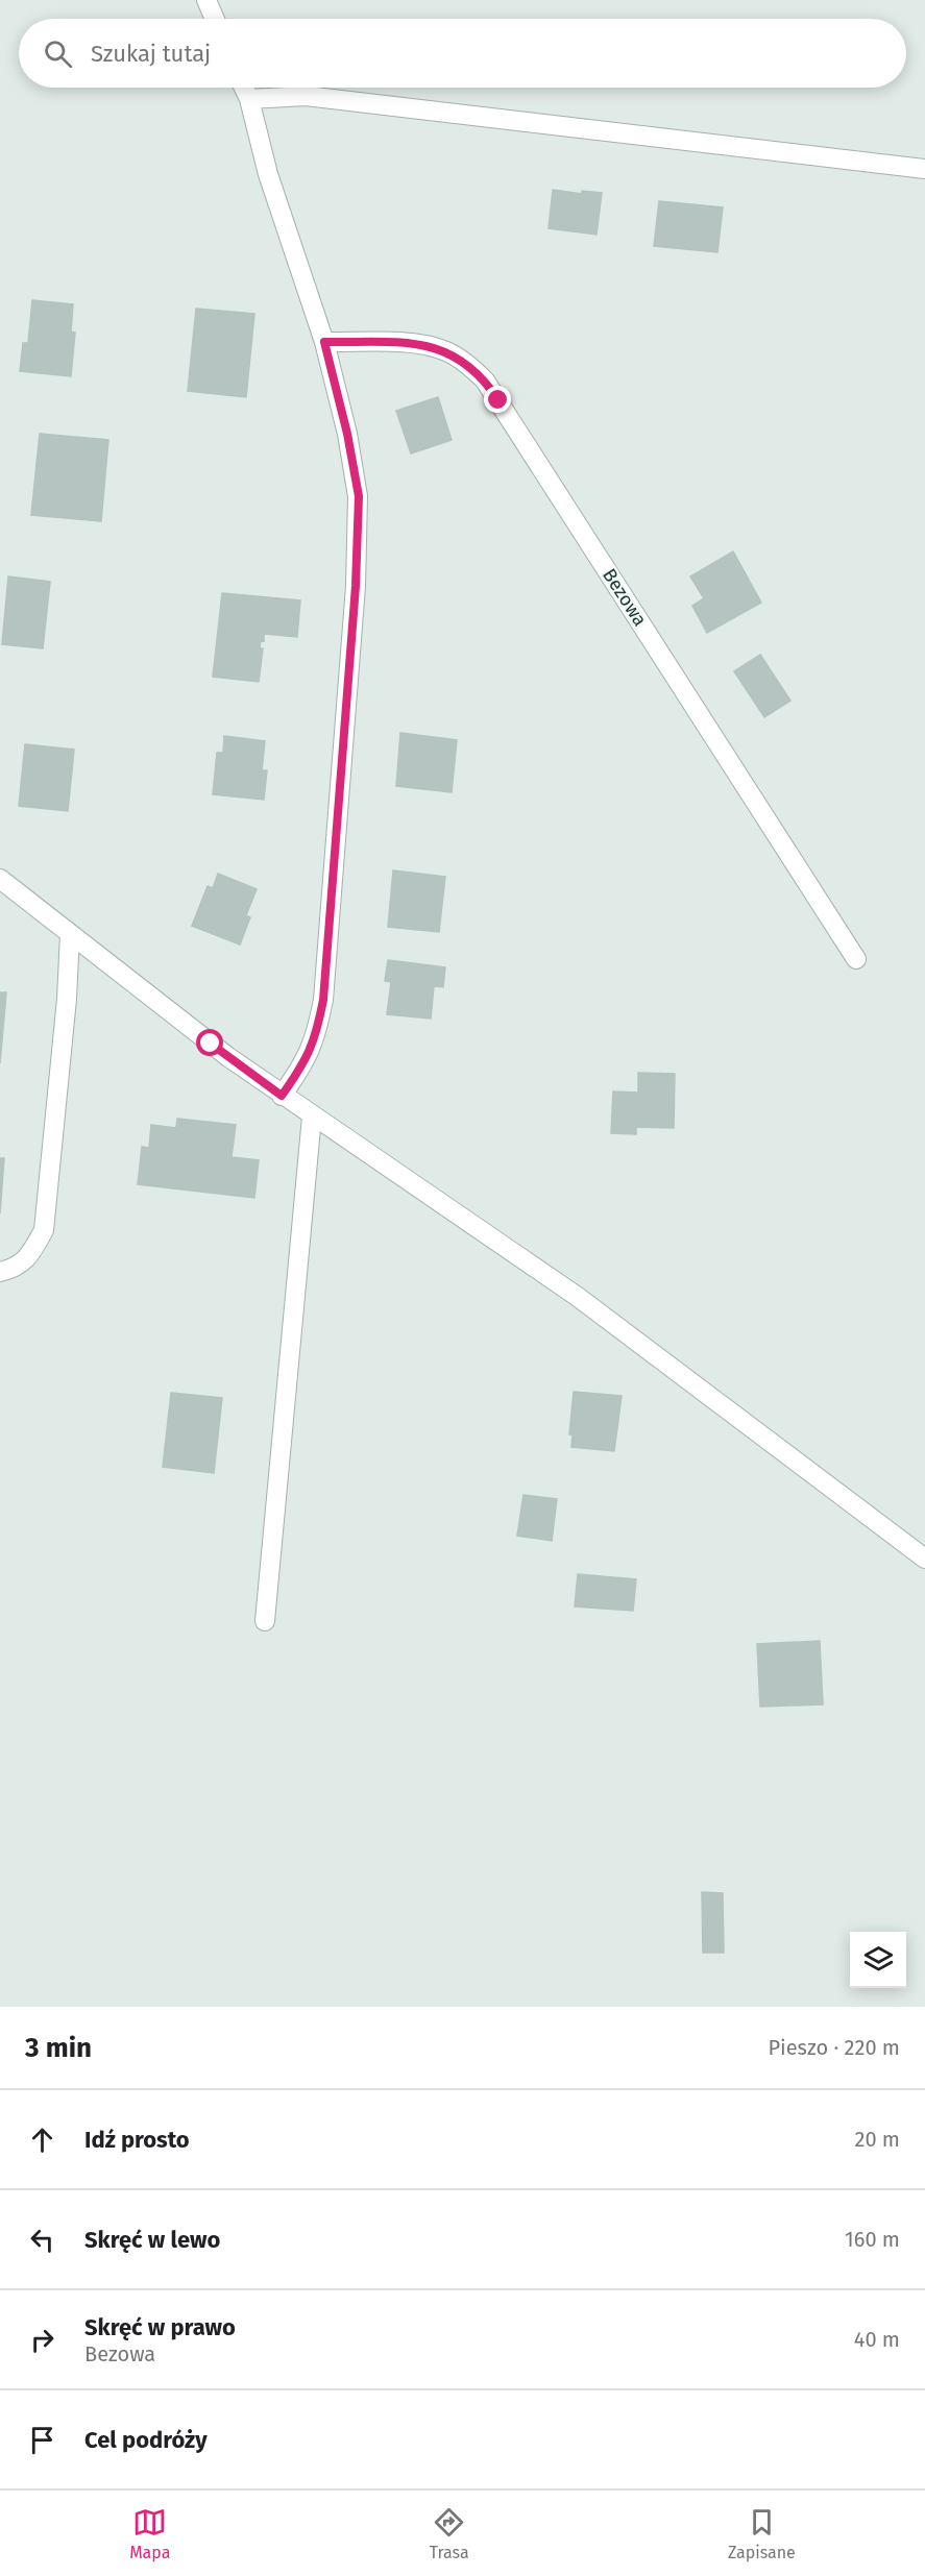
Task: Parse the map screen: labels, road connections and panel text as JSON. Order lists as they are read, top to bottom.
{
  "streets": {
    "street": ["Bezowa"]
  },
  "page": {
    "search": "Szukaj tutaj",
    "heading": ["3 min", "Pieszo · 220 m"],
    "list": [
      ["Idź prosto", "20 m"],
      ["Skręć w lewo", "160 m"],
      ["Skręć w prawo", "Bezowa", "40 m"],
      "Cel podróży"
    ],
    "nav": ["Mapa", "Trasa", "Zapisane"]
  }
}
